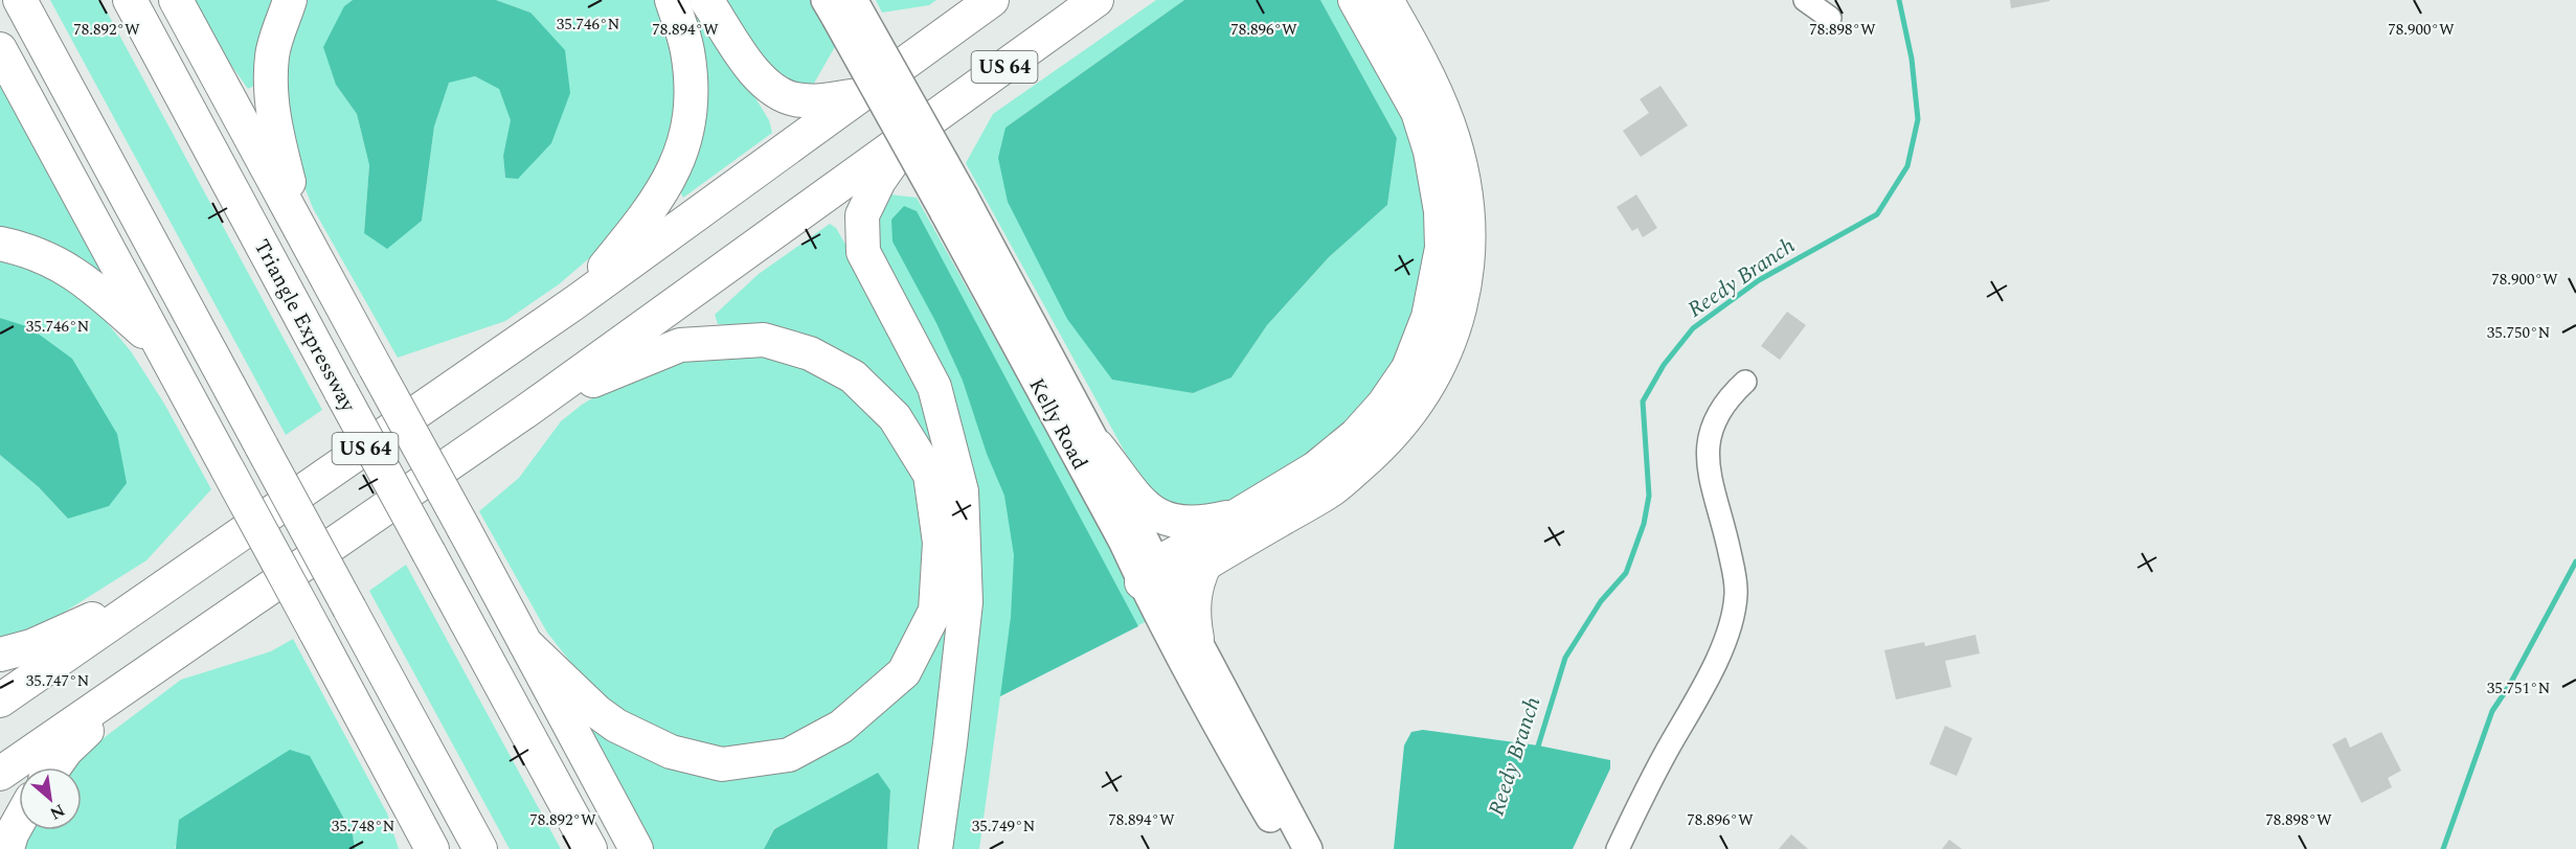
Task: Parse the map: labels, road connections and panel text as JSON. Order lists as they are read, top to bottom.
{
  "streets": {
    "highway": ["US 64", "Triangle Expressway"],
    "main road": ["Kelly Road"]
  },
  "water": ["Reedy Branch"],
  "north": "bottom right",
  "coordinates": [
    "35.746°N",
    "78.892°W",
    "78.894°W",
    "78.896°W",
    "78.898°W",
    "78.900°W",
    "35.750°N",
    "35.747°N",
    "35.751°N",
    "35.748°N",
    "35.749°N"
  ]
}
